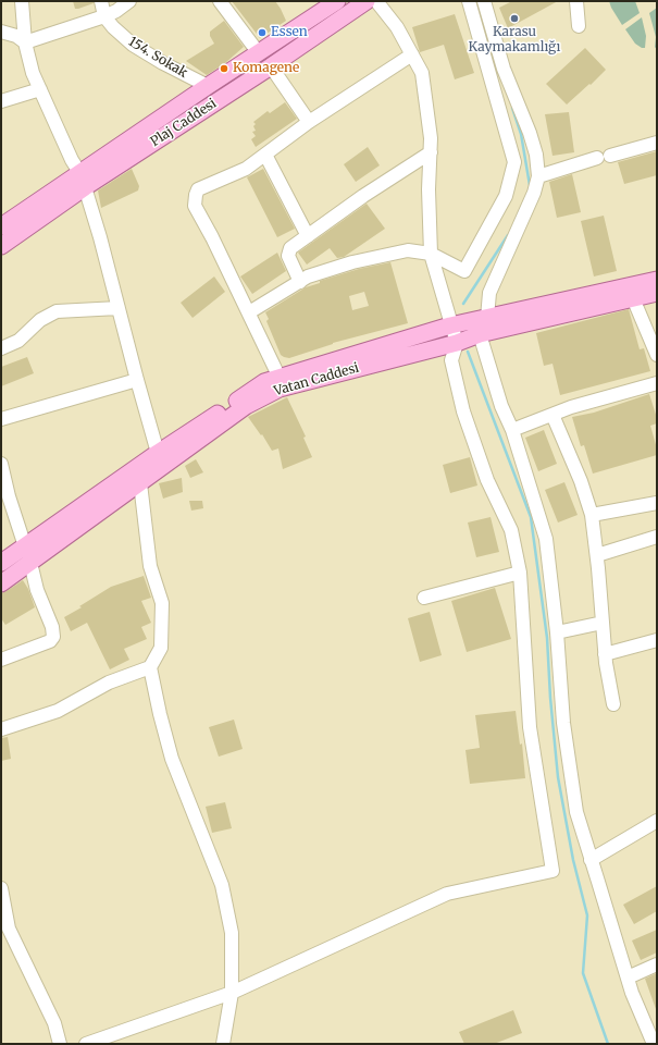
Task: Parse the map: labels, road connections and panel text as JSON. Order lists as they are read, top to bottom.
{
  "streets": {
    "main road": ["Plaj Caddesi", "Vatan Caddesi"],
    "street": ["154. Sokak"]
  },
  "crossings": [
    ["154. Sokak", "Plaj Caddesi"]
  ],
  "places": ["Karasu Kaymakamlığı", "Essen", "Komagene"]
}
